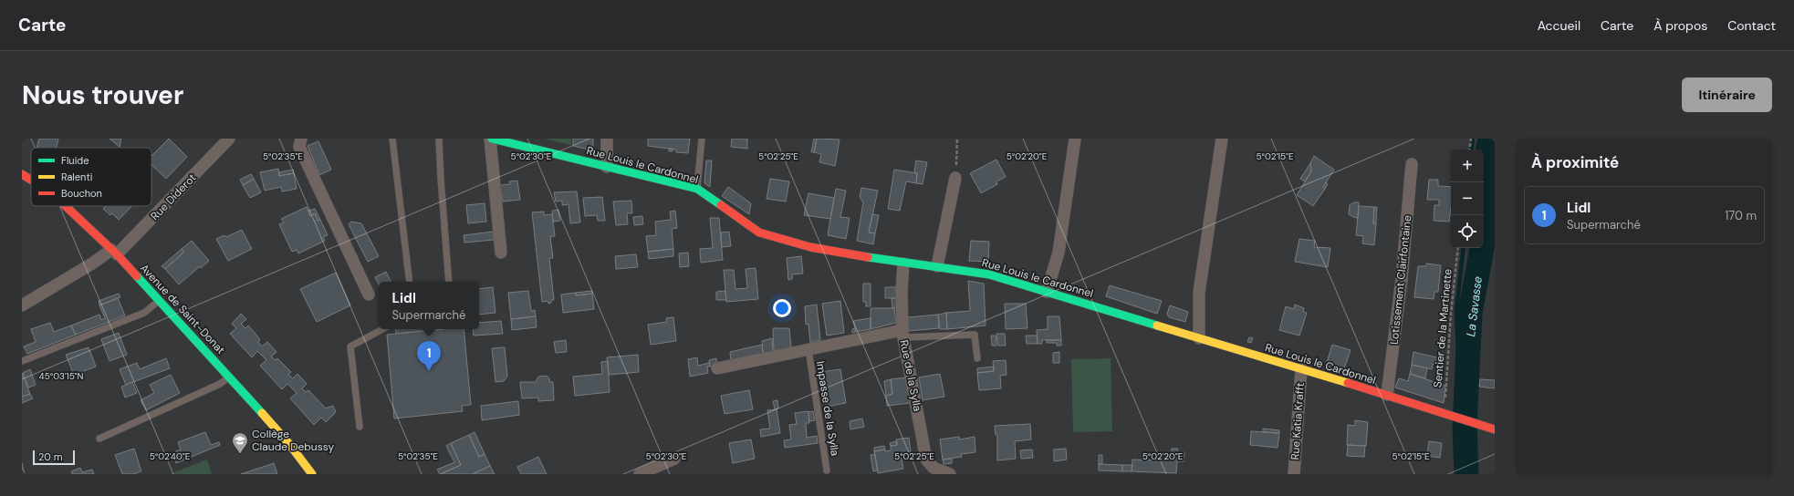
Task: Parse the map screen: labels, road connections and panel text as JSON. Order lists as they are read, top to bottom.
{
  "streets": {
    "street": [
      "Rue Louis le Cardonnel",
      "Rue Diderot",
      "Lotissement Clairfontaine",
      "Avenue de Saint-Donat",
      "Rue de la Sylla",
      "Rue Katia Krafft"
    ],
    "lane": ["Impasse de la Sylla"],
    "path": ["Sentier de la Martinette"]
  },
  "crossings": [
    ["Rue Louis le Cardonnel", "Lotissement Clairfontaine"],
    ["Rue Louis le Cardonnel", "Sentier de la Martinette"],
    ["Rue Louis le Cardonnel", "Rue de la Sylla"],
    ["Rue Louis le Cardonnel", "Rue Katia Krafft"],
    ["Rue Diderot", "Avenue de Saint-Donat"]
  ],
  "water": ["La Savasse"],
  "places": {
    "school or university": ["Collège Claude Debussy"]
  },
  "legend": ["Fluide", "Ralenti", "Bouchon"],
  "scale_bar": "20 m",
  "page": {
    "header": "Carte",
    "nav": [
      "Accueil",
      "Carte",
      "À propos",
      "Contact"
    ],
    "buttons": "Itinéraire",
    "title": "Nous trouver",
    "heading": "À proximité",
    "map_buttons": ["+", "−"],
    "list": [
      {
        "mark": "1",
        "name": "Lidl",
        "note": "Supermarché",
        "value": "170 m"
      }
    ],
    "popup": ["Lidl", "Supermarché"],
    "pins": "1",
    "scale": "20 m"
  },
  "coordinates": [
    "5°02'35\"E",
    "5°02'30\"E",
    "5°02'25\"E",
    "5°02'20\"E",
    "5°02'15\"E",
    "45°03'15\"N",
    "5°02'40\"E"
  ]
}
